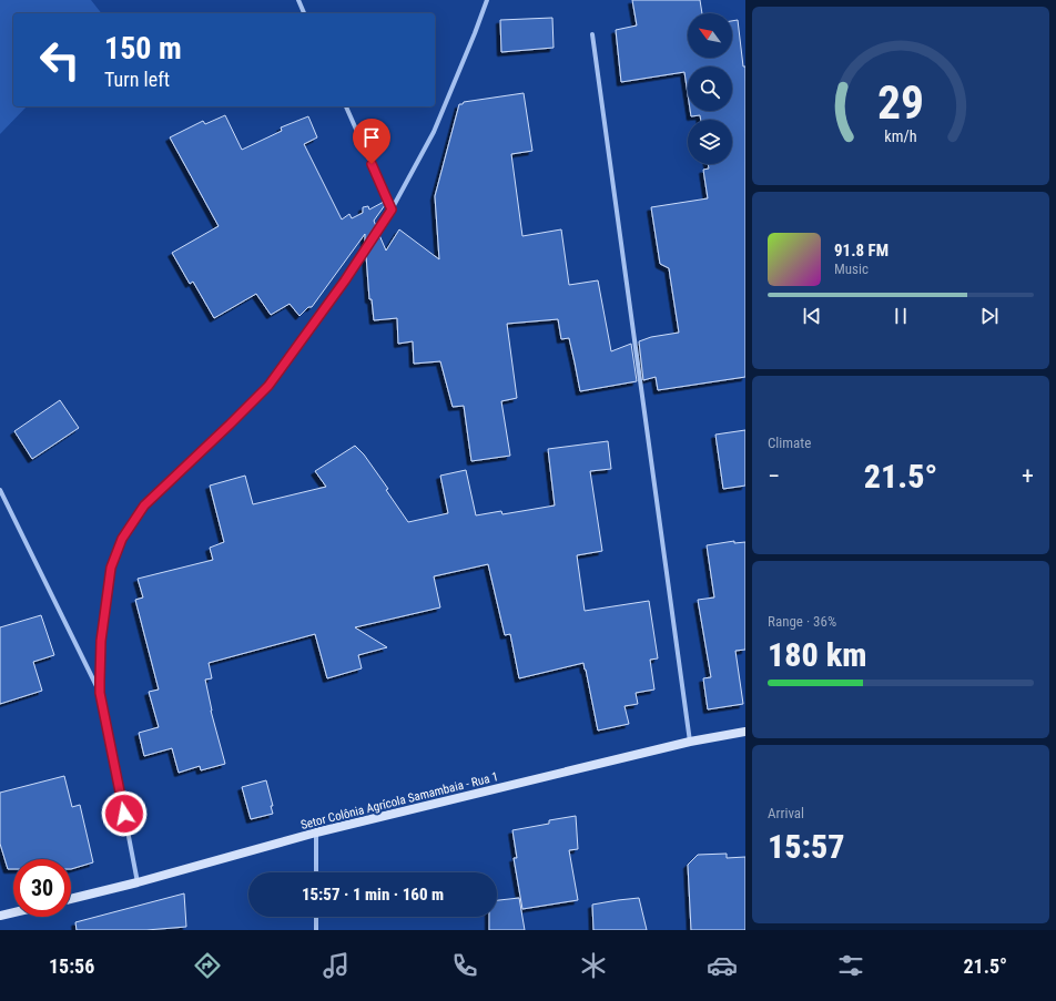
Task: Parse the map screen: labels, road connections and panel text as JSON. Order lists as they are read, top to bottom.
{
  "streets": {
    "street": ["Setor Colônia Agrícola Samambaia - Rua 1"]
  },
  "north": "top left",
  "page": {
    "turn": ["150 m", "Turn left"],
    "song": ["91.8 FM", "Music"],
    "tile": [
      "Climate",
      ["Range · 36%", "180 km"],
      ["Arrival", "15:57"]
    ],
    "heat": ["−", "21.5°", "+"],
    "limit": "30",
    "trip": "15:57 · 1 min · 160 m",
    "tabs": ["15:56", "21.5°"],
    "gauge": ["29", "km/h"]
  }
}
